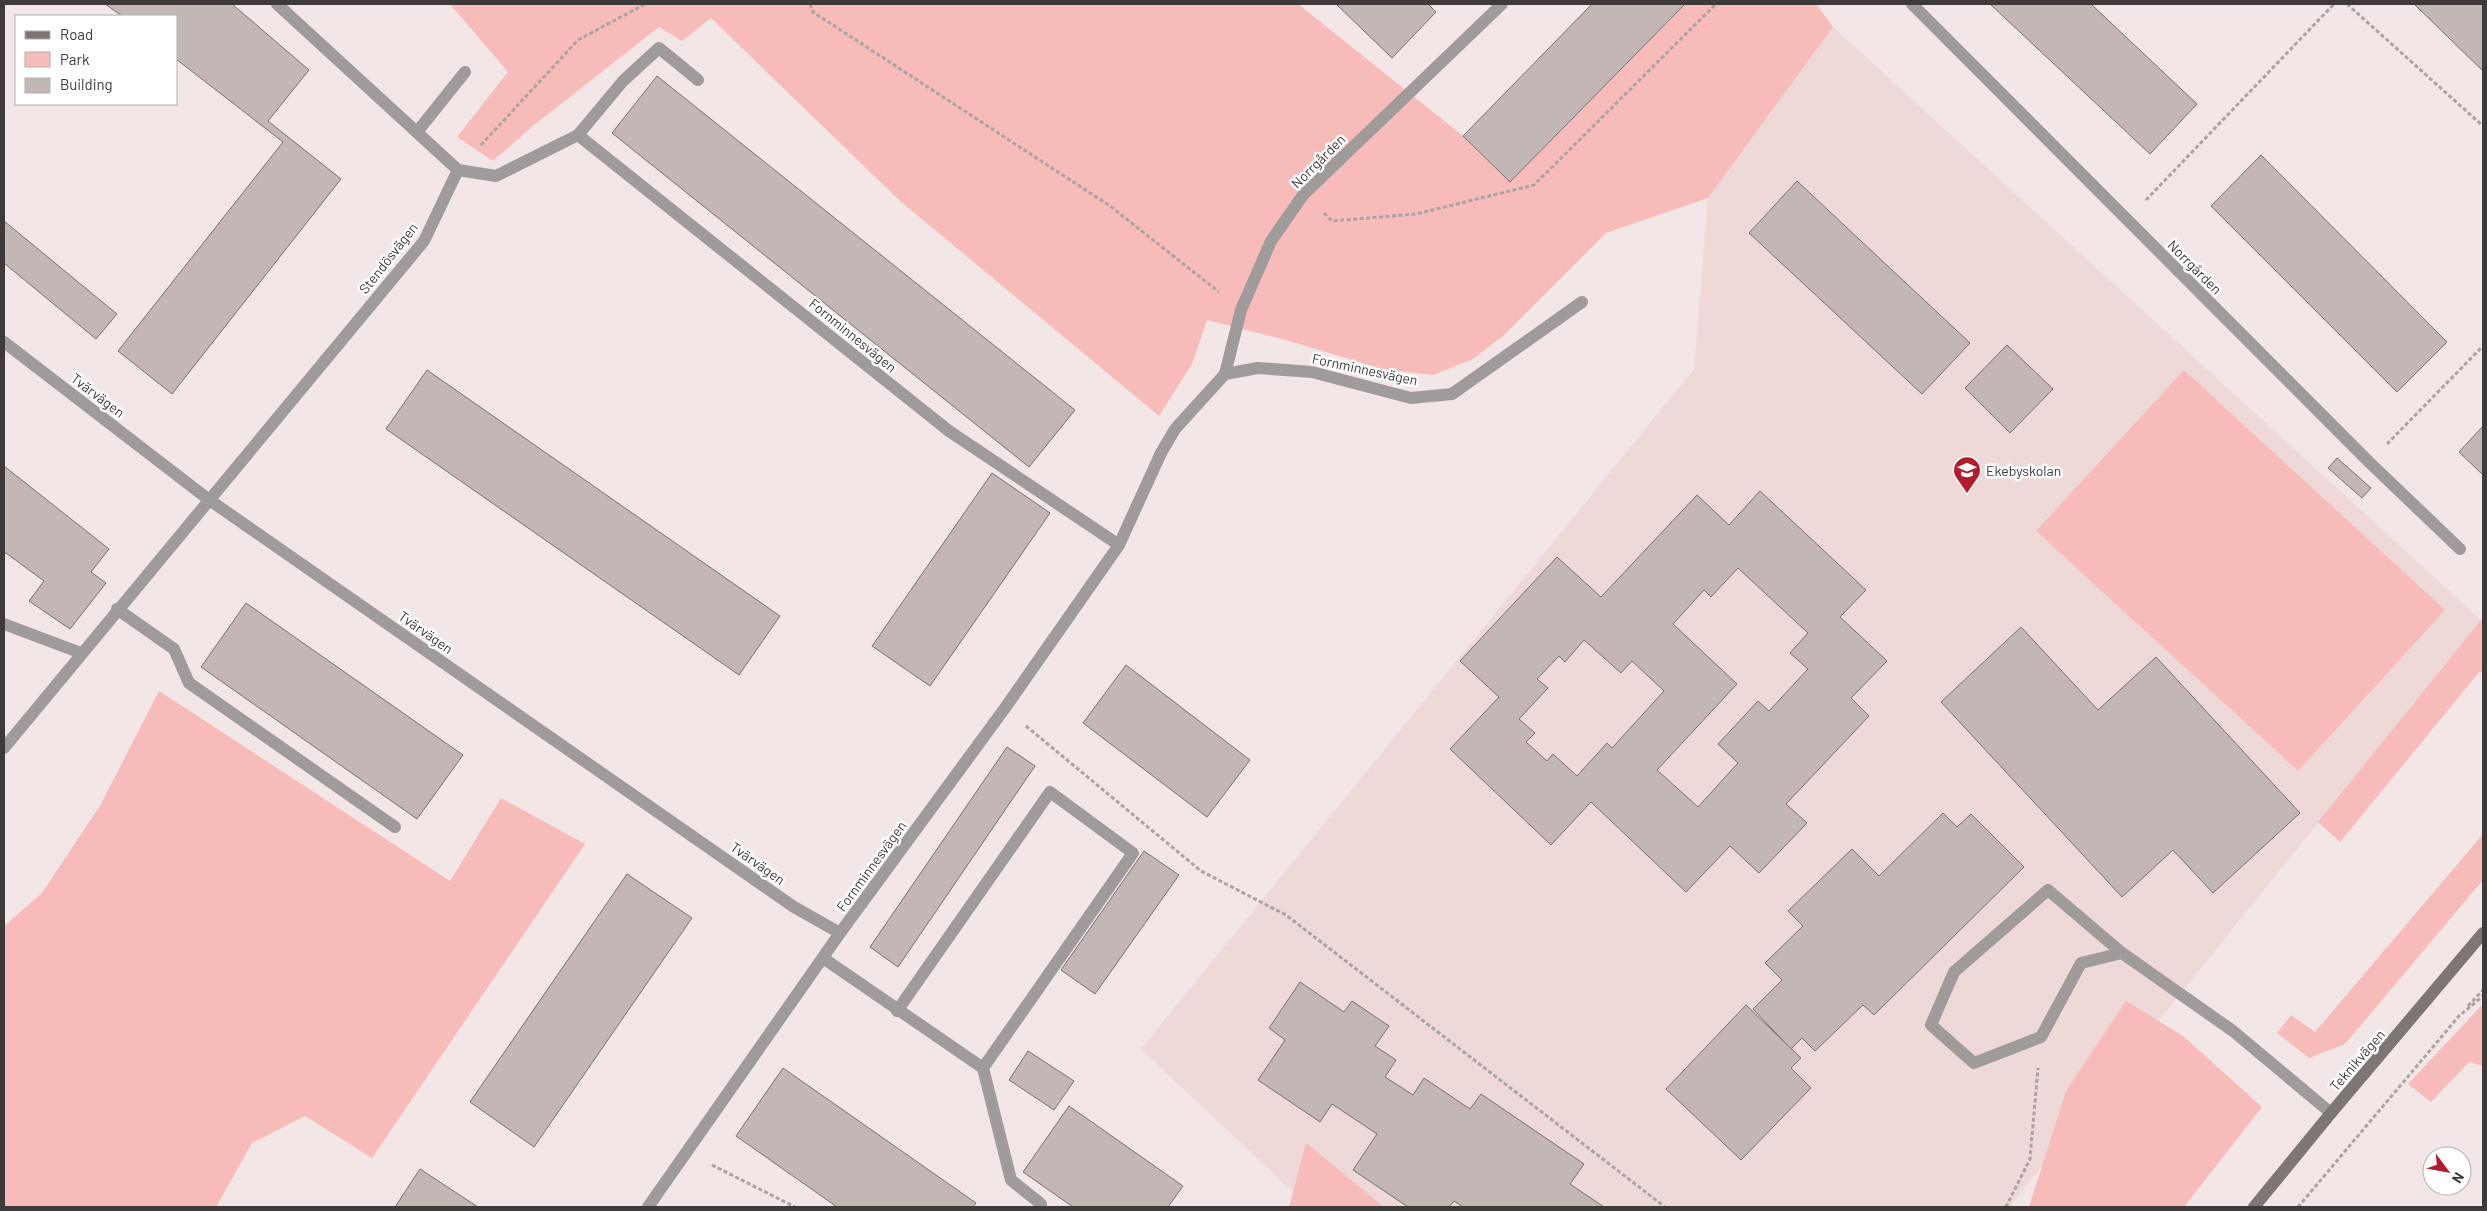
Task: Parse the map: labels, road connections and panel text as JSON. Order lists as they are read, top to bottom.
{
  "streets": {
    "street": [
      "Norrgården",
      "Stendösvägen",
      "Fornminnesvägen",
      "Tvärvägen",
      "Teknikvägen"
    ]
  },
  "crossings": [
    ["Norrgården", "Fornminnesvägen"],
    ["Stendösvägen", "Tvärvägen"],
    ["Fornminnesvägen", "Tvärvägen"]
  ],
  "places": {
    "school or university": ["Ekebyskolan"]
  },
  "legend": ["Road", "Park", "Building"],
  "north": "bottom right"
}
